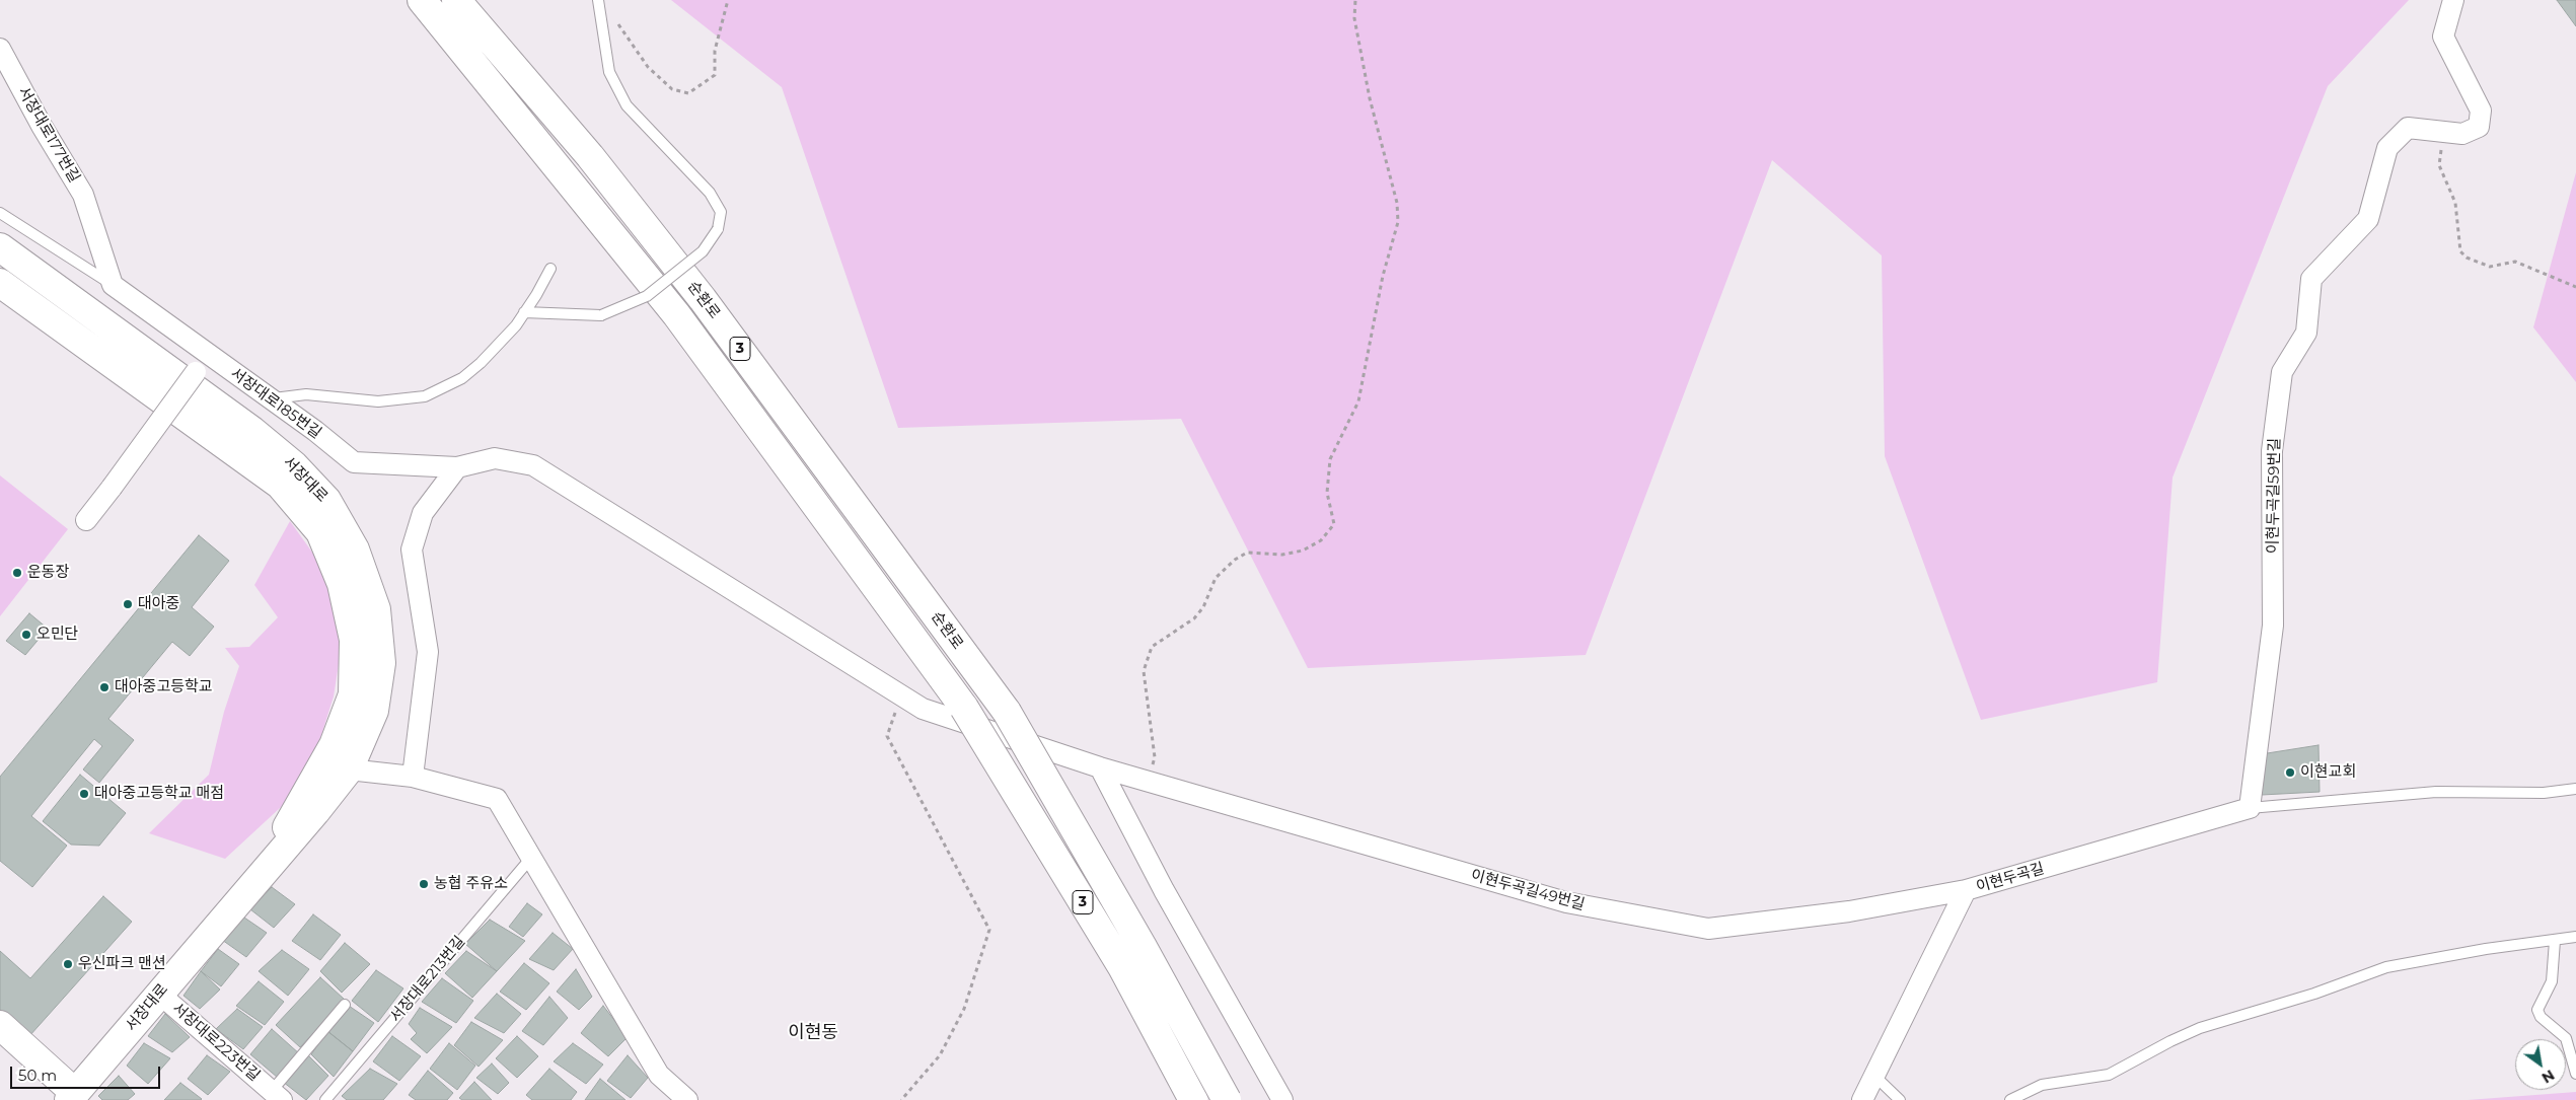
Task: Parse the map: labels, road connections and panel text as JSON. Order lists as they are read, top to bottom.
{
  "streets": {
    "main road": ["순환로", "3", "서장대로"],
    "street": [
      "서장대로177번길",
      "서장대로185번길",
      "이현두곡길59번길",
      "이현두곡길",
      "이현두곡길49번길",
      "서장대로223번길"
    ],
    "lane": ["서장대로213번길"]
  },
  "crossings": [
    ["서장대로177번길", "서장대로185번길"],
    ["서장대로185번길", "이현두곡길49번길"],
    ["서장대로", "서장대로223번길"],
    ["이현두곡길59번길", "이현두곡길"],
    ["이현두곡길", "이현두곡길49번길"]
  ],
  "districts": ["이현동"],
  "places": [
    "운동장",
    "대아중",
    "오민단",
    "대아중고등학교",
    "이현교회",
    "대아중고등학교 매점",
    "농협 주유소",
    "우신파크 맨션"
  ],
  "scale_bar": "50 m",
  "north": "bottom right"
}
